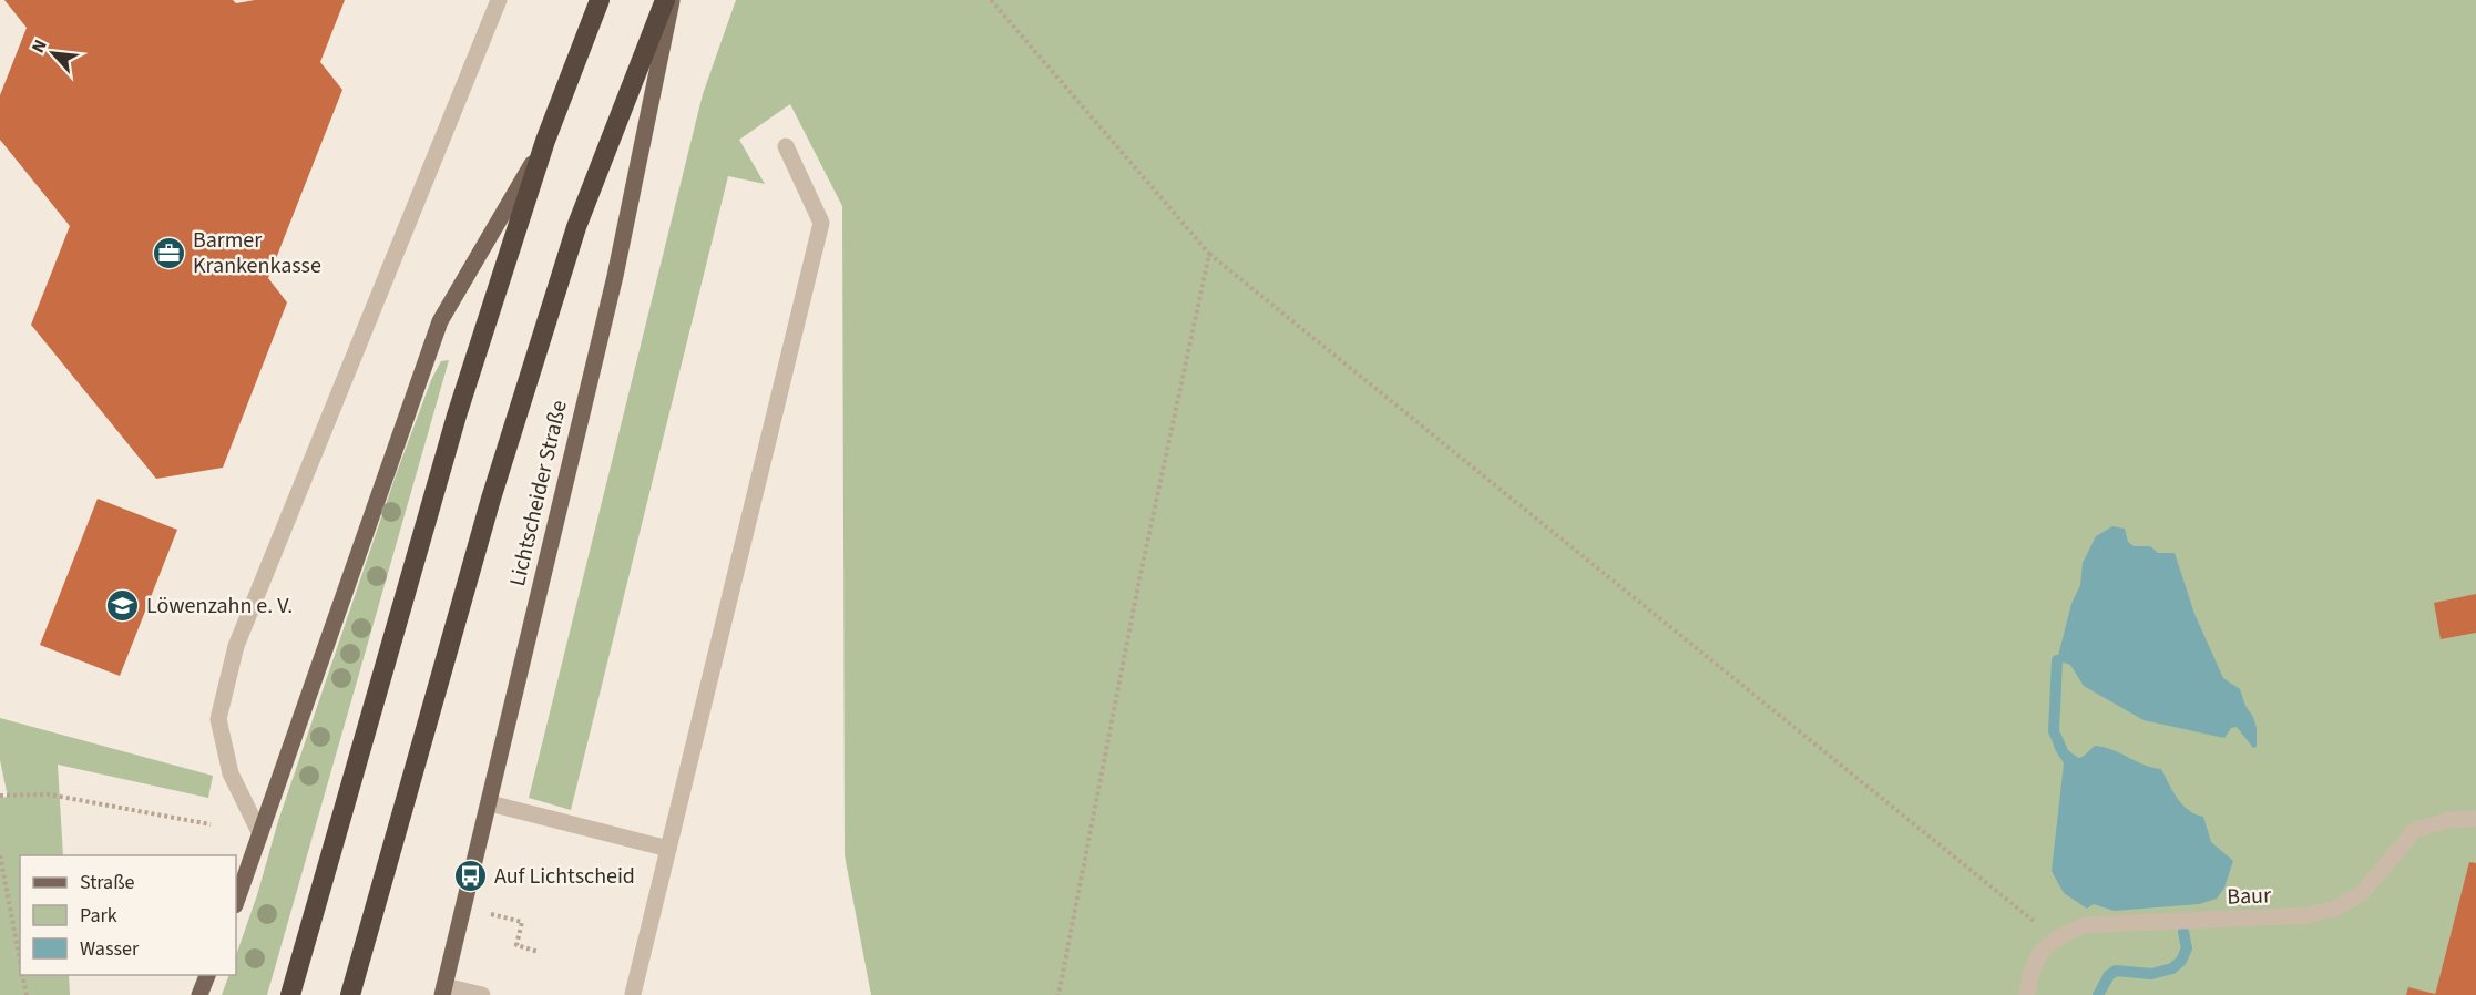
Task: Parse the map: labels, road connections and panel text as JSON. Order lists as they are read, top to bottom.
{
  "streets": {
    "main road": ["Lichtscheider Straße"],
    "street": ["Baur"]
  },
  "places": {
    "office": ["Barmer Krankenkasse"],
    "school or university": ["Löwenzahn e. V."],
    "bus stop": ["Auf Lichtscheid"]
  },
  "legend": ["Straße", "Park", "Wasser"],
  "north": "top left"
}
